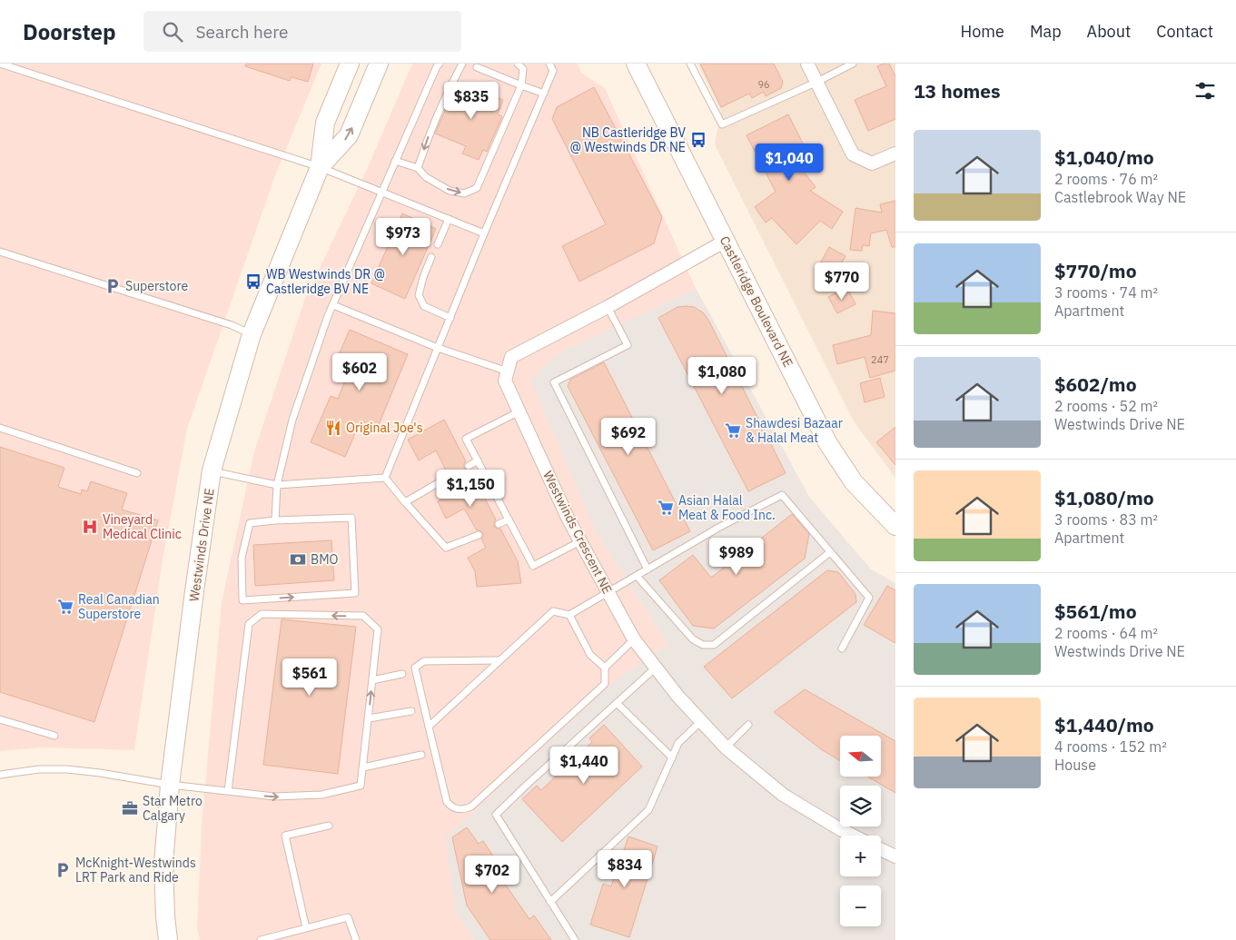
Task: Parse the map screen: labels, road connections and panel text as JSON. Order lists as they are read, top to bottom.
{
  "streets": {
    "street": ["Castleridge Boulevard NE", "Westwinds Crescent NE", "Westwinds Drive NE"]
  },
  "places": {
    "bus stop": ["NB Castleridge BV @ Westwinds DR NE", "WB Westwinds DR @ Castleridge BV NE"],
    "parking": ["Superstore", "McKnight-Westwinds LRT Park and Ride"],
    "restaurant": ["Original Joe's"],
    "supermarket": ["Shawdesi Bazaar & Halal Meat", "Asian Halal Meat & Food Inc.", "Real Canadian Superstore"],
    "hospital": ["Vineyard Medical Clinic"],
    "bank": ["BMO"],
    "office": ["Star Metro Calgary"]
  },
  "house_numbers": ["96", "247"],
  "north": "left",
  "page": {
    "header": "Doorstep",
    "search": "Search here",
    "nav": [
      "Home",
      "Map",
      "About",
      "Contact"
    ],
    "heading": "13 homes",
    "price": [
      "$835",
      "$1,040",
      "$973",
      "$770",
      "$602",
      "$1,080",
      "$692",
      "$1,150",
      "$989",
      "$561",
      "$1,440",
      "$834",
      "$702"
    ],
    "list": [
      {
        "name": "$1,040/mo",
        "note": "2 rooms · 76 m² · Castlebrook Way NE"
      },
      {
        "name": "$770/mo",
        "note": "3 rooms · 74 m² · Apartment"
      },
      {
        "name": "$602/mo",
        "note": "2 rooms · 52 m² · Westwinds Drive NE"
      },
      {
        "name": "$1,080/mo",
        "note": "3 rooms · 83 m² · Apartment"
      },
      {
        "name": "$561/mo",
        "note": "2 rooms · 64 m² · Westwinds Drive NE"
      },
      {
        "name": "$1,440/mo",
        "note": "4 rooms · 152 m² · House"
      }
    ],
    "map_buttons": ["+", "−"]
  }
}
